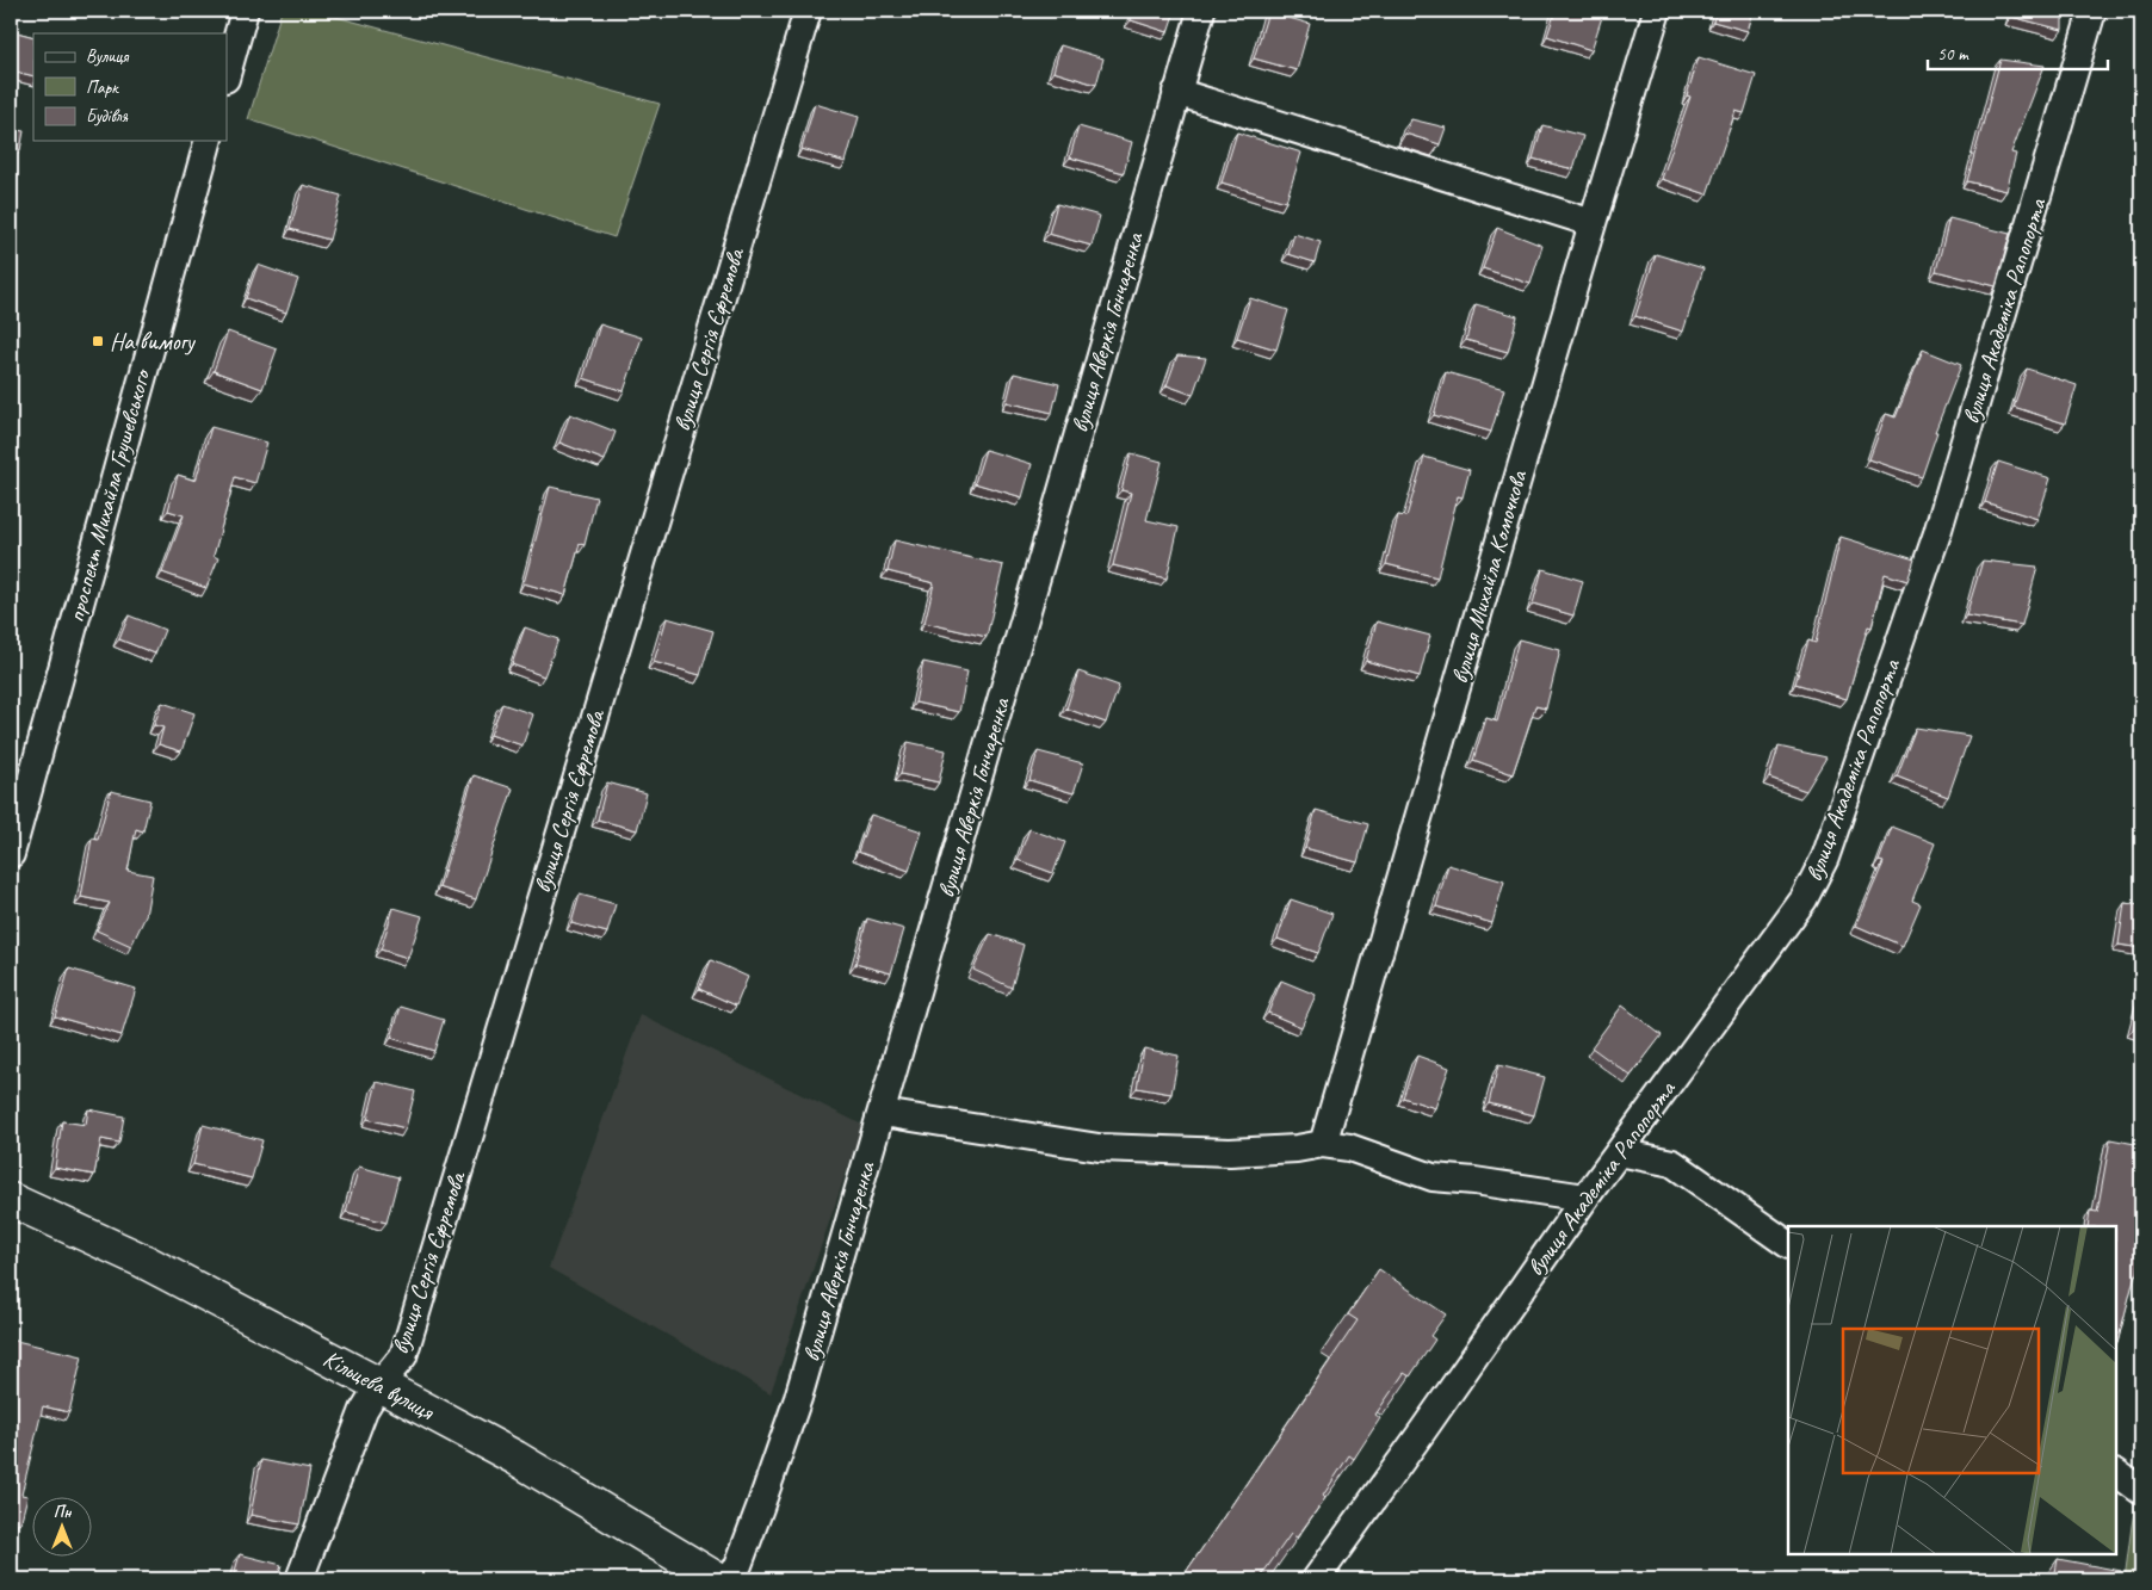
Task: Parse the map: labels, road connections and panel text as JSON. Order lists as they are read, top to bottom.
{
  "streets": {
    "main road": ["Кільцева вулиця"],
    "street": [
      "вулиця Академіка Рапопорта",
      "вулиця Аверкія Гончаренка",
      "вулиця Сергія Єфремова",
      "проспект Михайла Грушевського",
      "вулиця Михайла Комочкова"
    ]
  },
  "crossings": [
    ["вулиця Сергія Єфремова", "Кільцева вулиця"]
  ],
  "places": {
    "transit": ["На вимогу"]
  },
  "legend": ["Вулиця", "Парк", "Будівля"],
  "scale_bar": "50 m",
  "north": "top"
}
